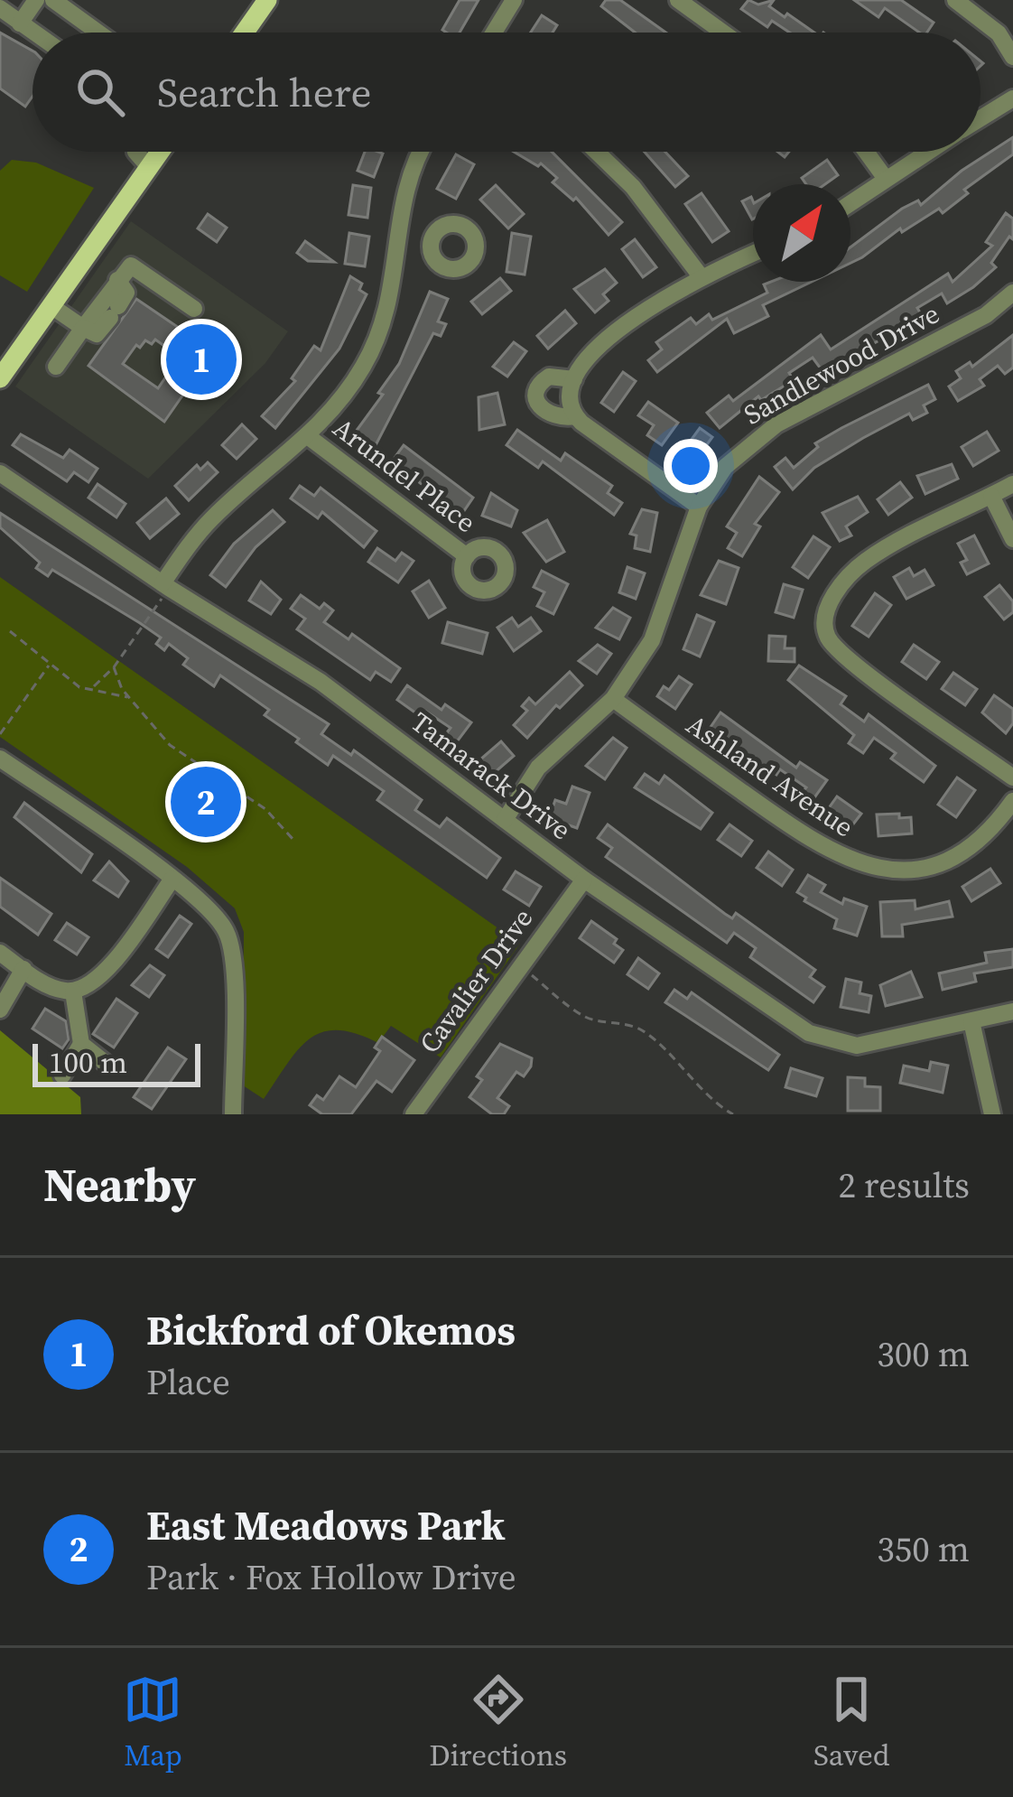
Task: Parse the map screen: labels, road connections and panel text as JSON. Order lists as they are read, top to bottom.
{
  "streets": {
    "street": [
      "Sandlewood Drive",
      "Arundel Place",
      "Tamarack Drive",
      "Ashland Avenue",
      "Cavalier Drive"
    ]
  },
  "crossings": [
    ["Sandlewood Drive", "Tamarack Drive"],
    ["Sandlewood Drive", "Ashland Avenue"],
    ["Tamarack Drive", "Cavalier Drive"]
  ],
  "scale_bar": "100 m",
  "north": "top right",
  "page": {
    "search": "Search here",
    "pins": ["1", "2"],
    "scale": "100 m",
    "heading": ["Nearby", "2 results"],
    "list": [
      {
        "mark": "1",
        "name": "Bickford of Okemos",
        "note": "Place",
        "value": "300 m"
      },
      {
        "mark": "2",
        "name": "East Meadows Park",
        "note": "Park · Fox Hollow Drive",
        "value": "350 m"
      }
    ],
    "nav": ["Map", "Directions", "Saved"]
  }
}
